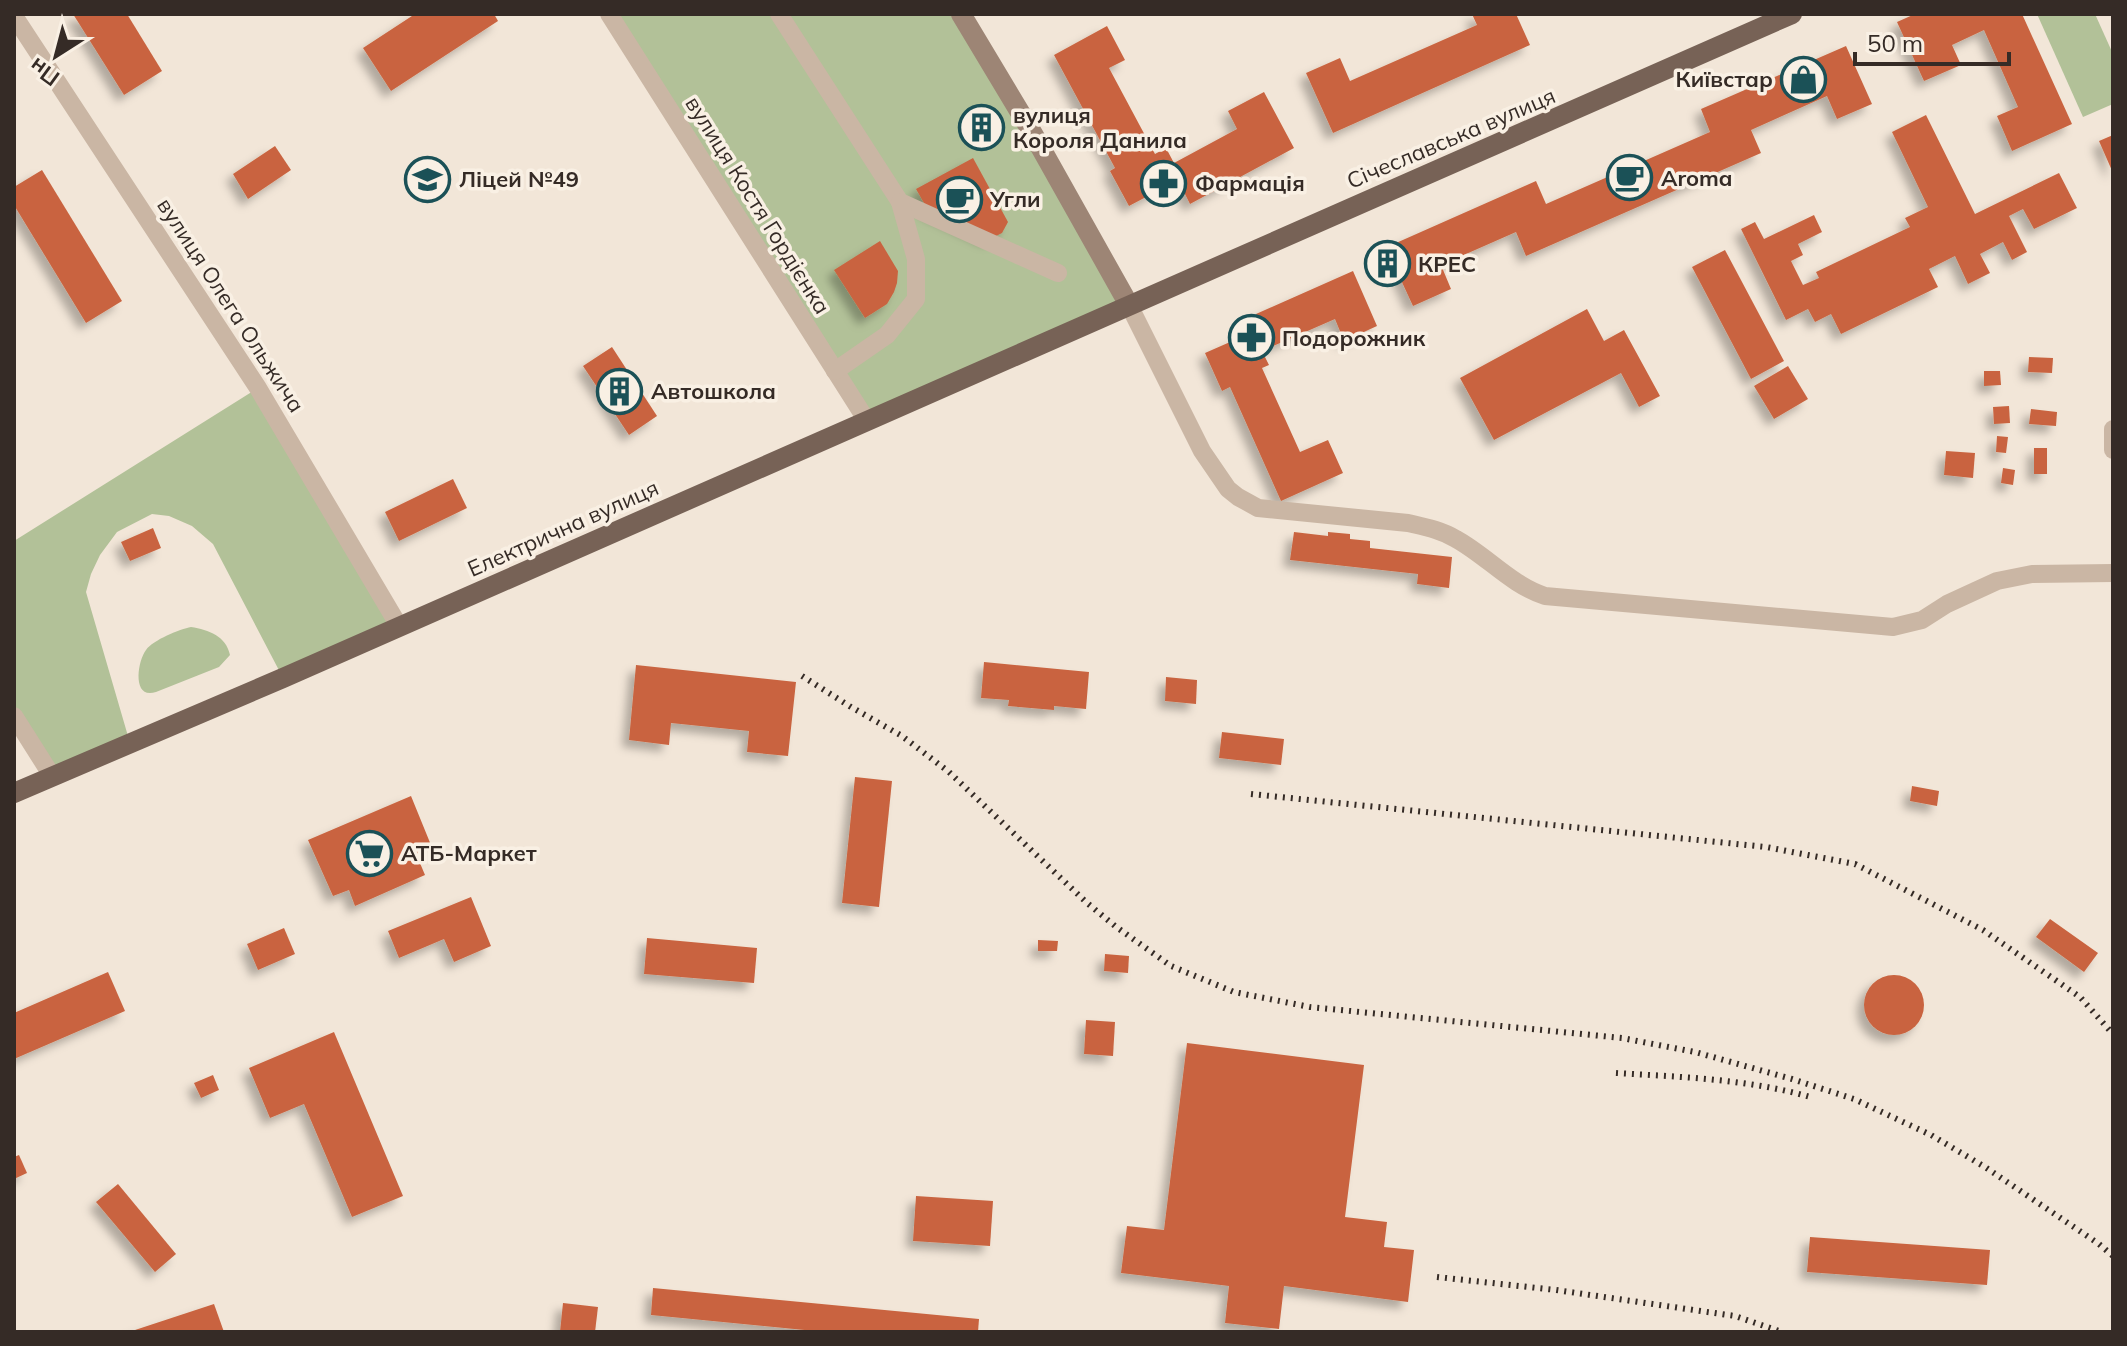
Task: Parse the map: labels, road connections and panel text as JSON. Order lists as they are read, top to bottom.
{
  "streets": {
    "main road": ["Січеславська вулиця", "Електрична вулиця"],
    "street": ["вулиця Костя Гордієнка", "вулиця Олега Ольжича"]
  },
  "crossings": [
    ["Січеславська вулиця", "Електрична вулиця"],
    ["вулиця Костя Гордієнка", "Електрична вулиця"],
    ["вулиця Олега Ольжича", "Електрична вулиця"]
  ],
  "places": {
    "shop": ["Київстар"],
    "building": ["вулиця Короля Данила", "КРЕС", "Автошкола"],
    "cafe": ["Aroma", "Угли"],
    "school or university": ["Ліцей №49"],
    "pharmacy": ["Фармація", "Подорожник"],
    "supermarket": ["АТБ-Маркет"]
  },
  "scale_bar": "50 m",
  "north": "bottom left"
}
